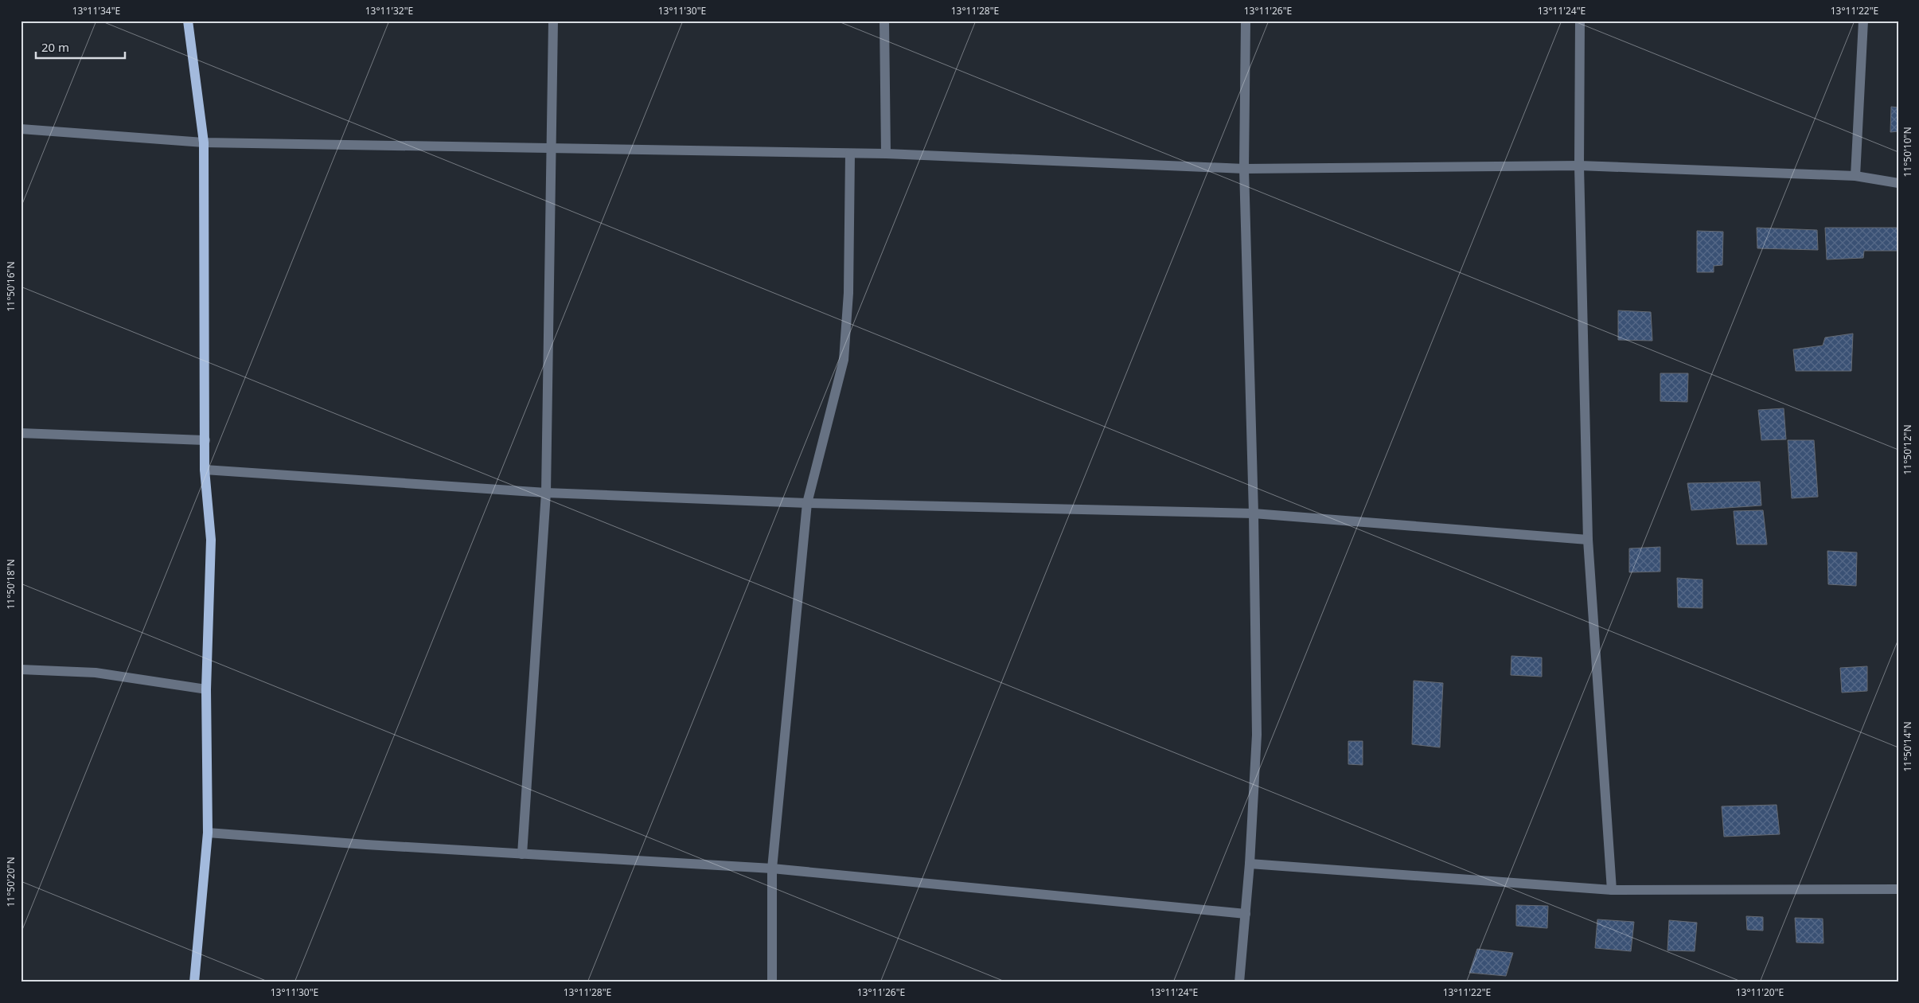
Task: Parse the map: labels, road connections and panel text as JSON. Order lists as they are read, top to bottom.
{
  "scale_bar": "20 m",
  "coordinates": [
    "13°11'34\"E",
    "13°11'32\"E",
    "13°11'30\"E",
    "13°11'28\"E",
    "13°11'26\"E",
    "13°11'24\"E",
    "13°11'22\"E",
    "11°50'10\"N",
    "11°50'16\"N",
    "11°50'12\"N",
    "11°50'18\"N",
    "11°50'14\"N",
    "11°50'20\"N",
    "13°11'20\"E"
  ]
}
